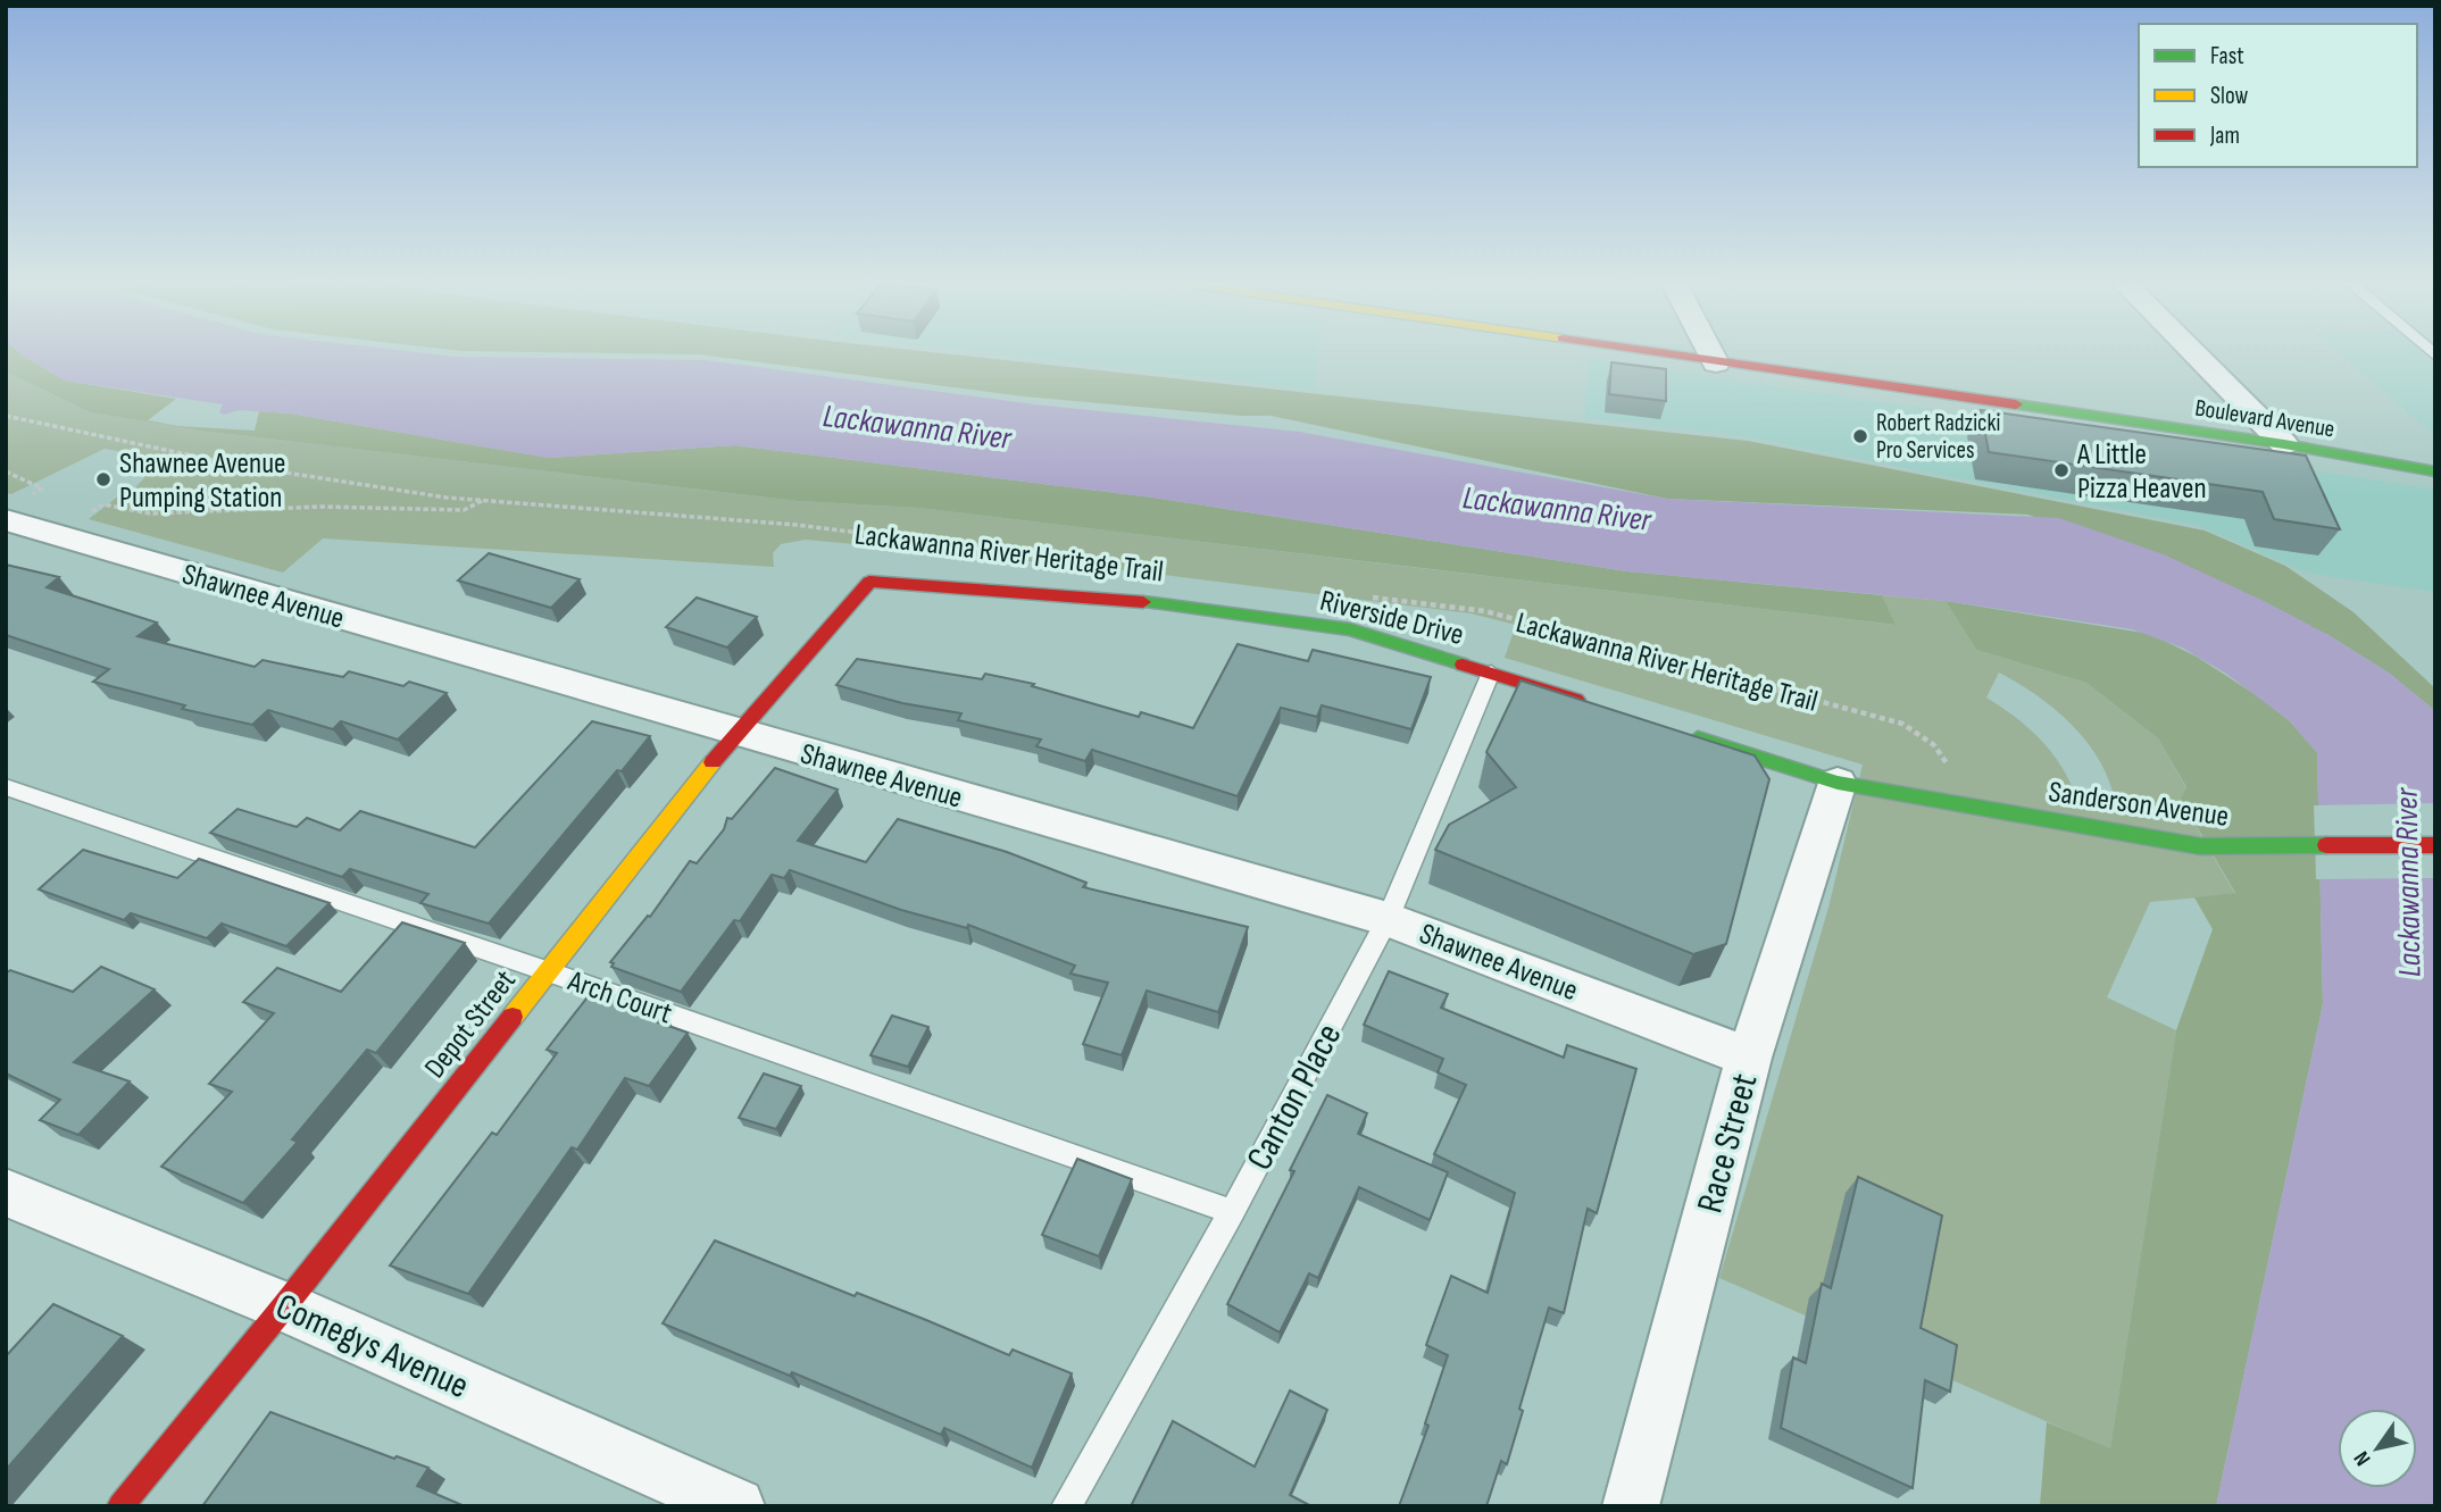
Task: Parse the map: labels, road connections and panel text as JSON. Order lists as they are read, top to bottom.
{
  "streets": {
    "street": [
      "Boulevard Avenue",
      "Shawnee Avenue",
      "Riverside Drive",
      "Sanderson Avenue",
      "Depot Street",
      "Race Street",
      "Comegys Avenue"
    ],
    "lane": ["Arch Court", "Canton Place"],
    "path": ["Lackawanna River Heritage Trail"]
  },
  "crossings": [
    ["Lackawanna River Heritage Trail", "Sanderson Avenue"],
    ["Shawnee Avenue", "Depot Street"],
    ["Shawnee Avenue", "Canton Place"],
    ["Shawnee Avenue", "Race Street"],
    ["Riverside Drive", "Depot Street"],
    ["Riverside Drive", "Canton Place"],
    ["Sanderson Avenue", "Race Street"],
    ["Arch Court", "Depot Street"],
    ["Arch Court", "Canton Place"],
    ["Depot Street", "Comegys Avenue"]
  ],
  "water": ["Lackawanna River"],
  "places": ["Robert Radzicki Pro Services", "A Little Pizza Heaven", "Shawnee Avenue Pumping Station"],
  "legend": ["Fast", "Slow", "Jam"],
  "north": "bottom left"
}
